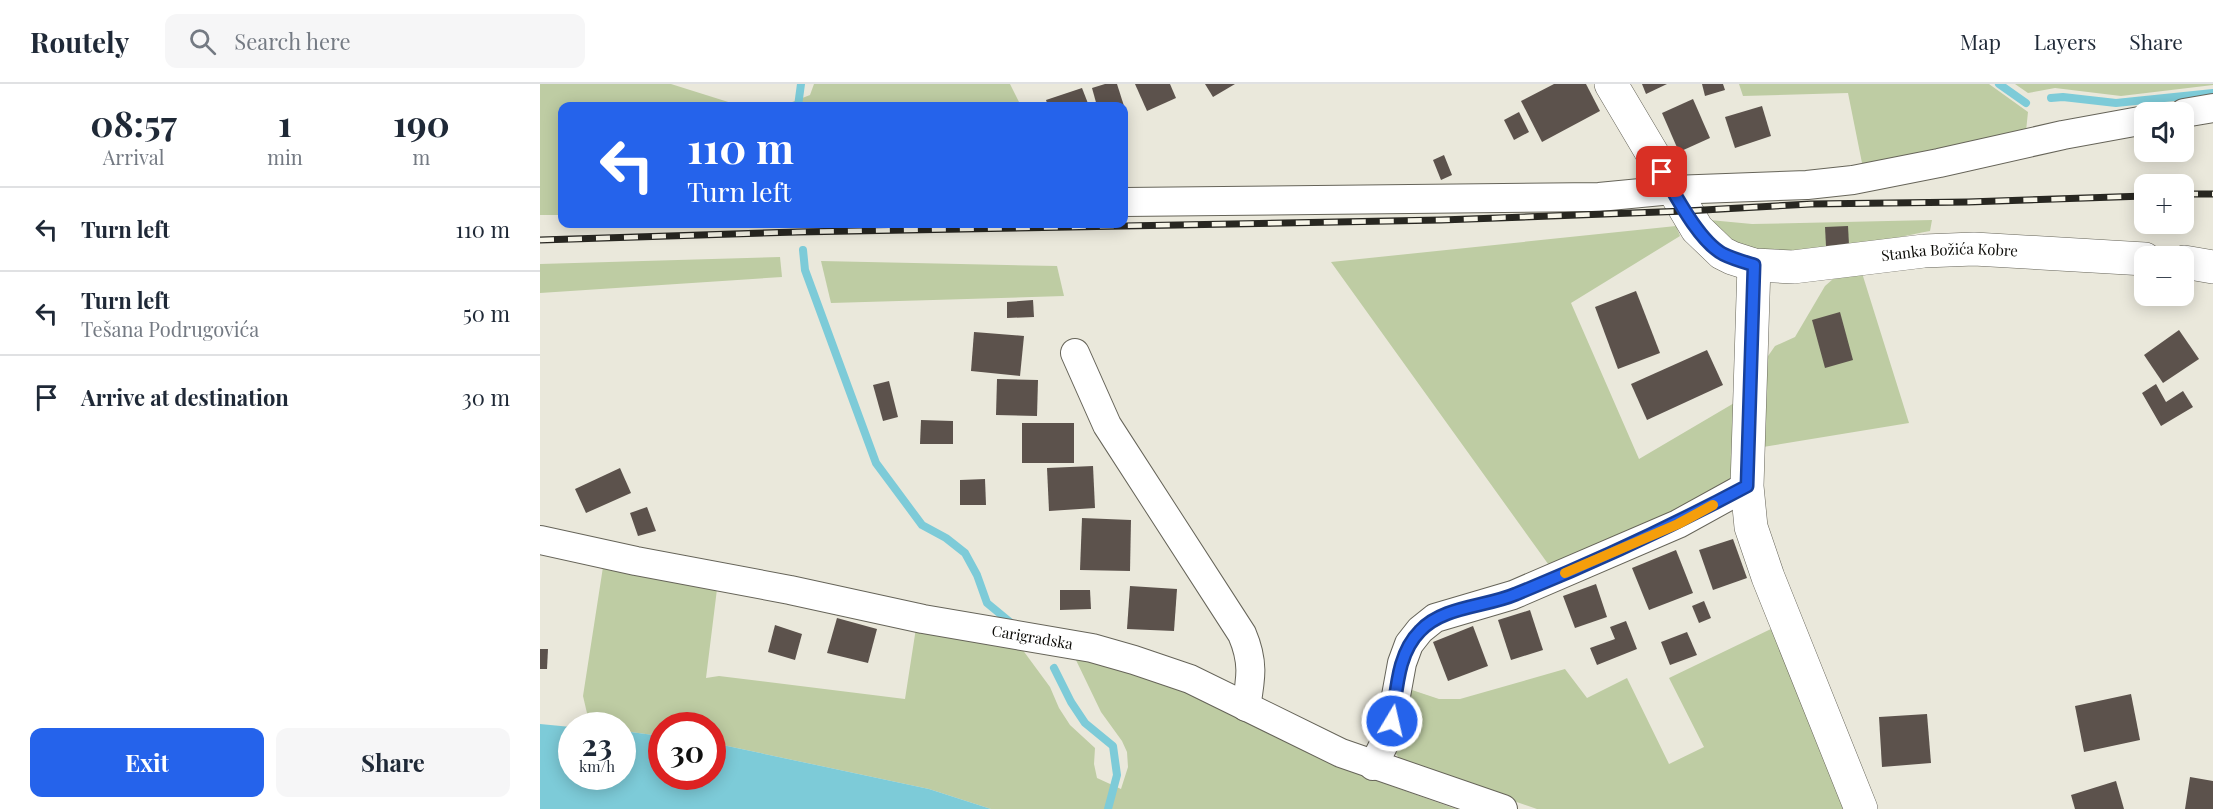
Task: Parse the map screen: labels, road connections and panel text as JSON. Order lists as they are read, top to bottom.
{
  "streets": {
    "street": ["Stanka Božića Kobre", "Carigradska"]
  },
  "page": {
    "header": "Routely",
    "search": "Search here",
    "nav": ["Map", "Layers", "Share"],
    "eta": [
      "08:57",
      "Arrival",
      "1",
      "min",
      "190",
      "m"
    ],
    "map_buttons": ["+", "−"],
    "turn": ["110 m", "Turn left"],
    "list": [
      {
        "name": "Turn left",
        "value": "110 m"
      },
      {
        "name": "Turn left",
        "note": "Tešana Podrugovića",
        "value": "50 m"
      },
      {
        "name": "Arrive at destination",
        "value": "30 m"
      }
    ],
    "speed": "23 km/h",
    "limit": "30",
    "buttons": ["Exit", "Share"]
  }
}
